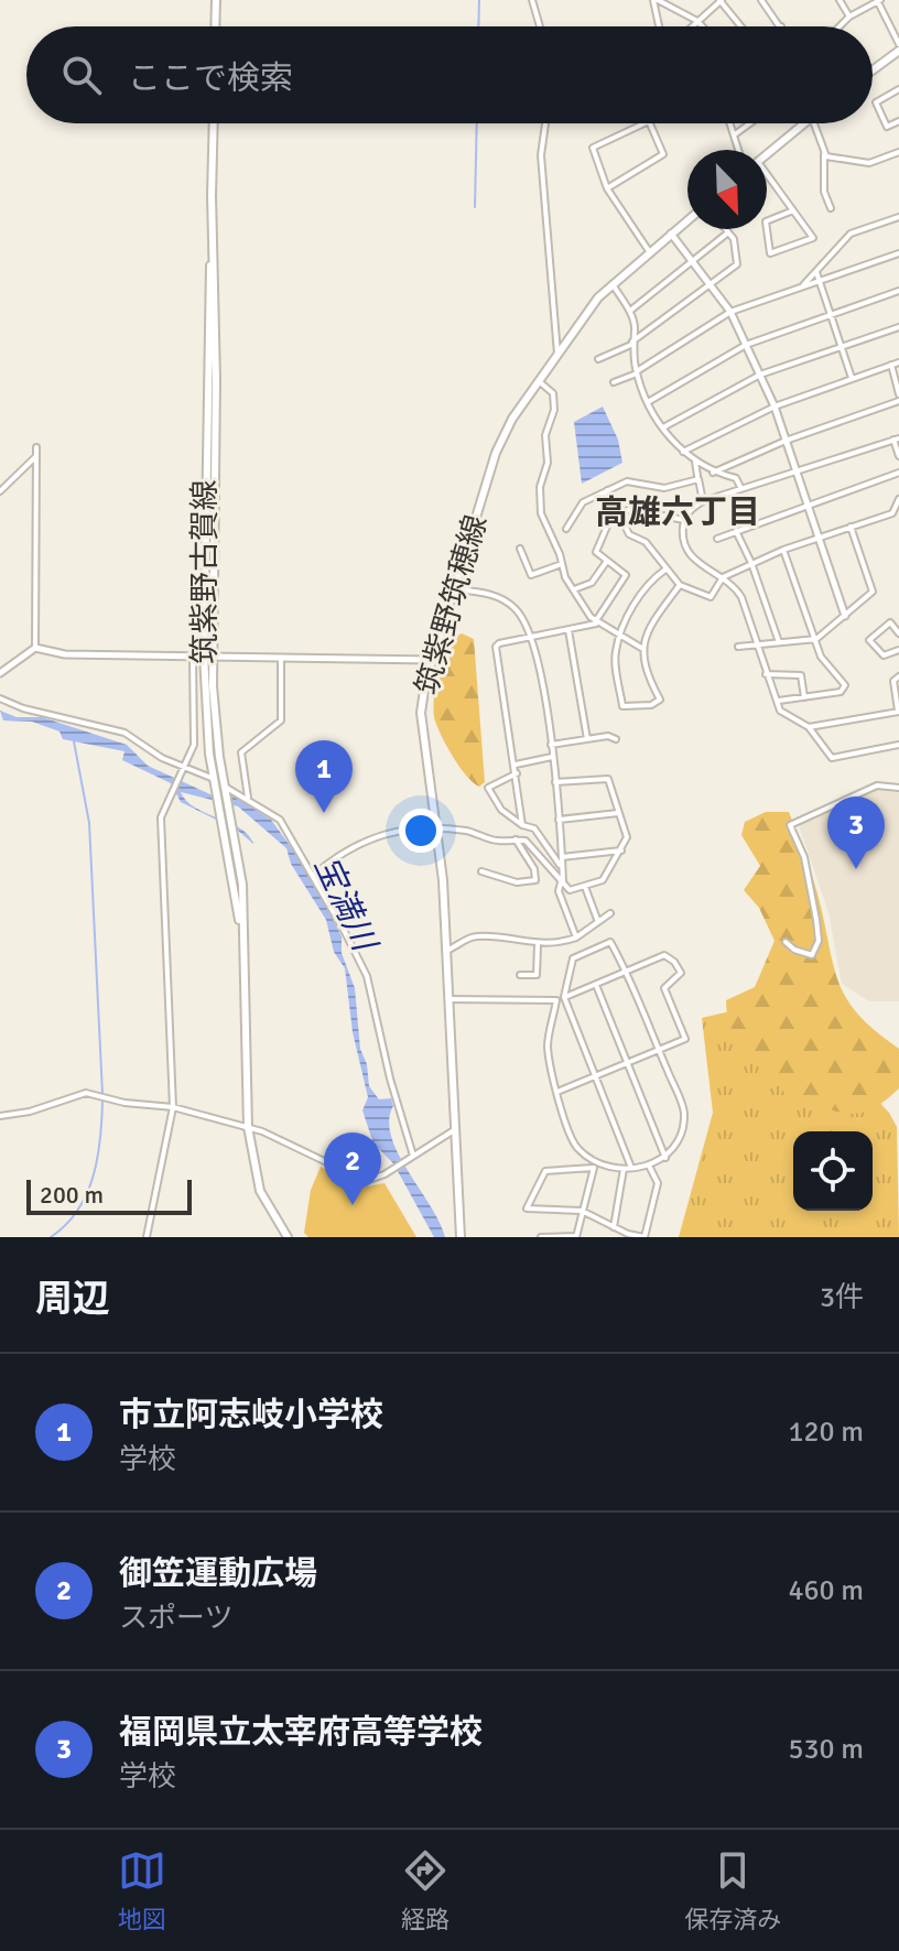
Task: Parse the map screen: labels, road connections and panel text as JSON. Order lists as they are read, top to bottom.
{
  "streets": {
    "main road": ["筑紫野古賀線", "筑紫野筑穂線"]
  },
  "districts": ["高雄六丁目"],
  "water": ["宝満川"],
  "scale_bar": "200 m",
  "north": "bottom right",
  "page": {
    "search": "ここで検索",
    "pins": ["1", "3", "2"],
    "scale": "200 m",
    "heading": ["周辺", "3件"],
    "list": [
      {
        "mark": "1",
        "name": "市立阿志岐小学校",
        "note": "学校",
        "value": "120 m"
      },
      {
        "mark": "2",
        "name": "御笠運動広場",
        "note": "スポーツ",
        "value": "460 m"
      },
      {
        "mark": "3",
        "name": "福岡県立太宰府高等学校",
        "note": "学校",
        "value": "530 m"
      }
    ],
    "nav": ["地図", "経路", "保存済み"]
  }
}
